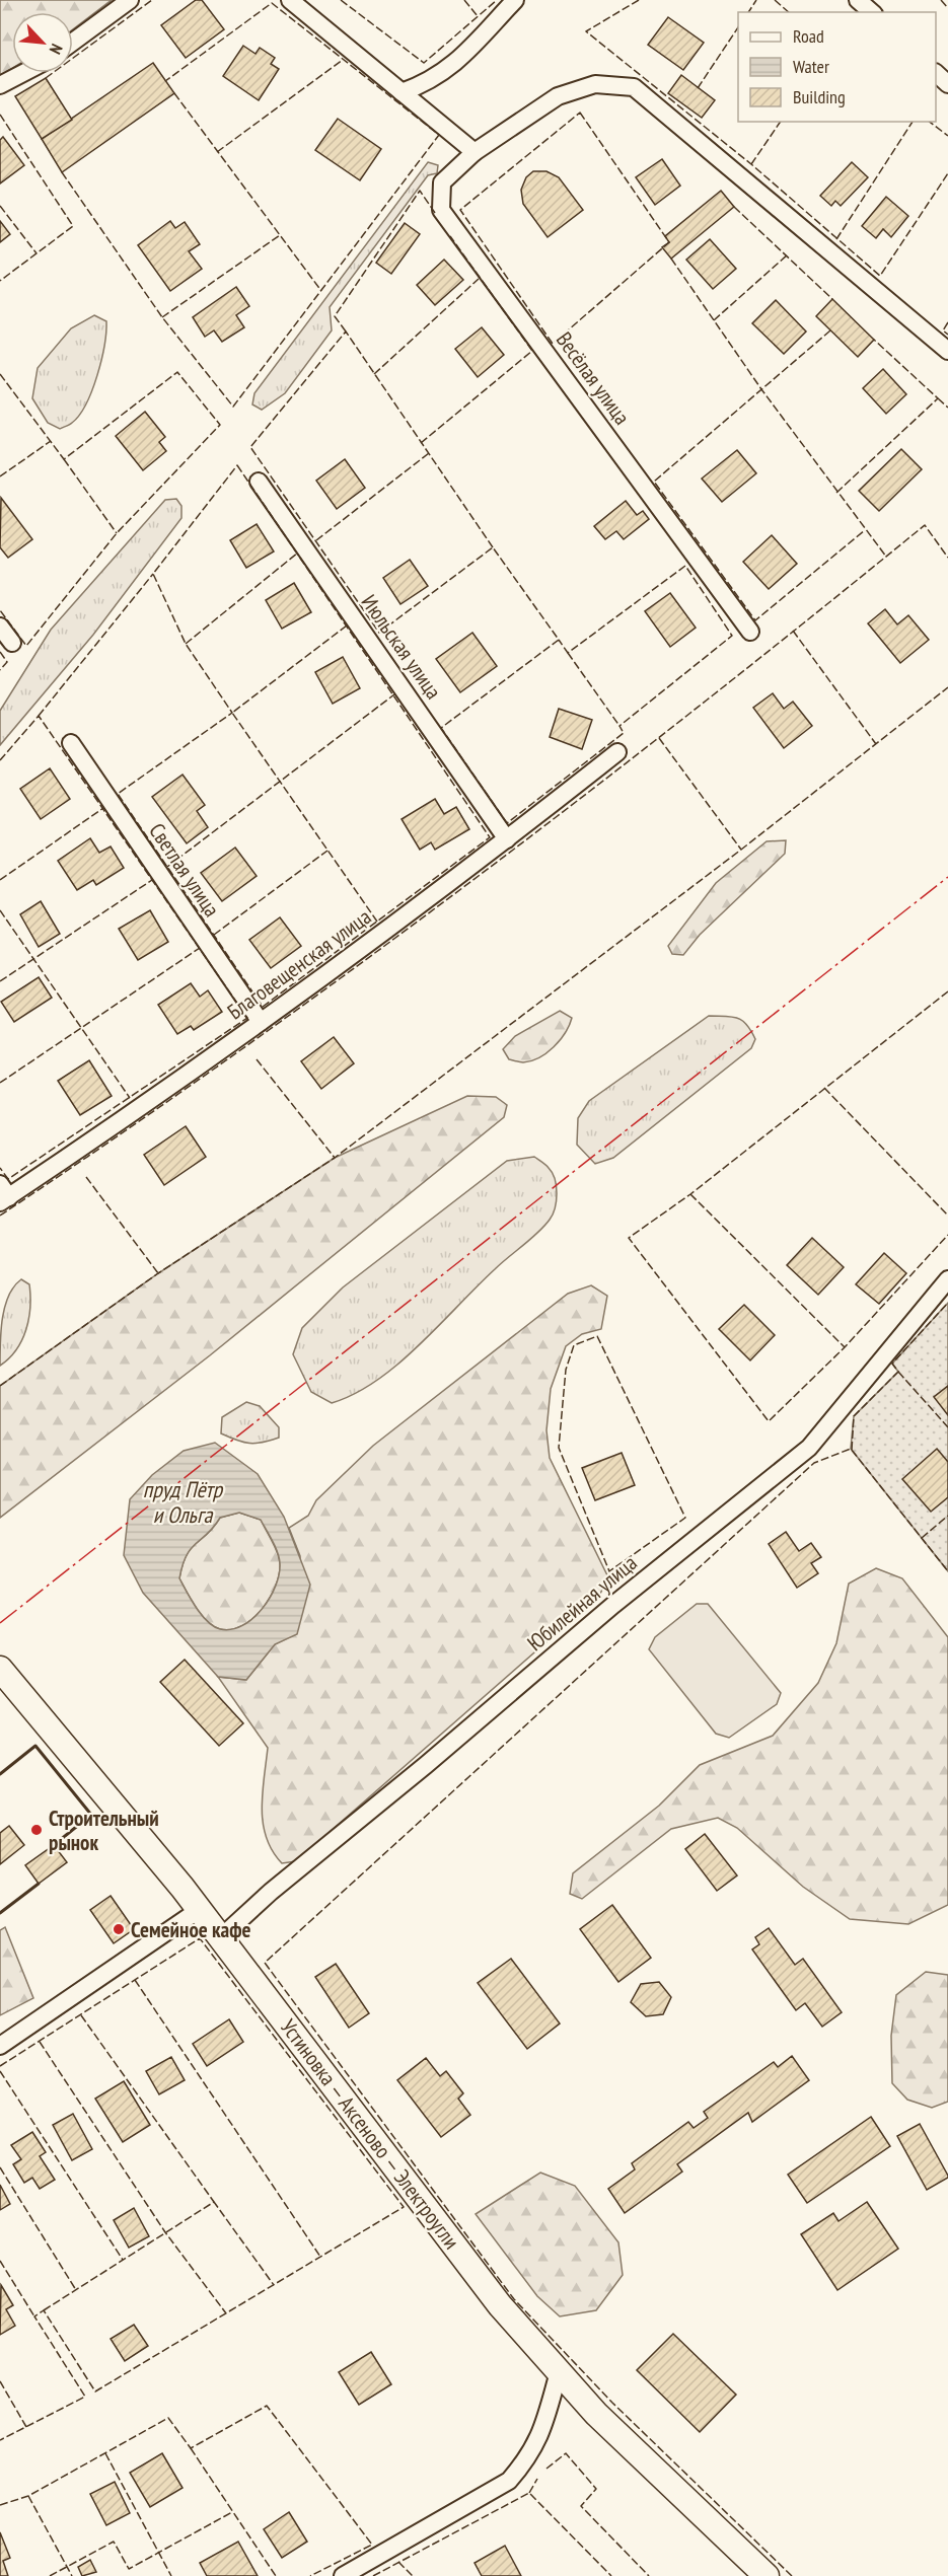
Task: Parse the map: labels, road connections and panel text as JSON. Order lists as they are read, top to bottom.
{
  "streets": {
    "main road": ["Устиновка — Аксеново — Электроугли"],
    "street": [
      "Весёлая улица",
      "Июльская улица",
      "Светлая улица",
      "Благовещенская улица",
      "Юбилейная улица"
    ]
  },
  "crossings": [
    ["Июльская улица", "Благовещенская улица"],
    ["Светлая улица", "Благовещенская улица"],
    ["Юбилейная улица", "Устиновка — Аксеново — Электроугли"]
  ],
  "water": ["пруд Пётр и Ольга"],
  "places": ["Строительный рынок", "Семейное кафе"],
  "legend": ["Road", "Water", "Building"],
  "north": "bottom right"
}
